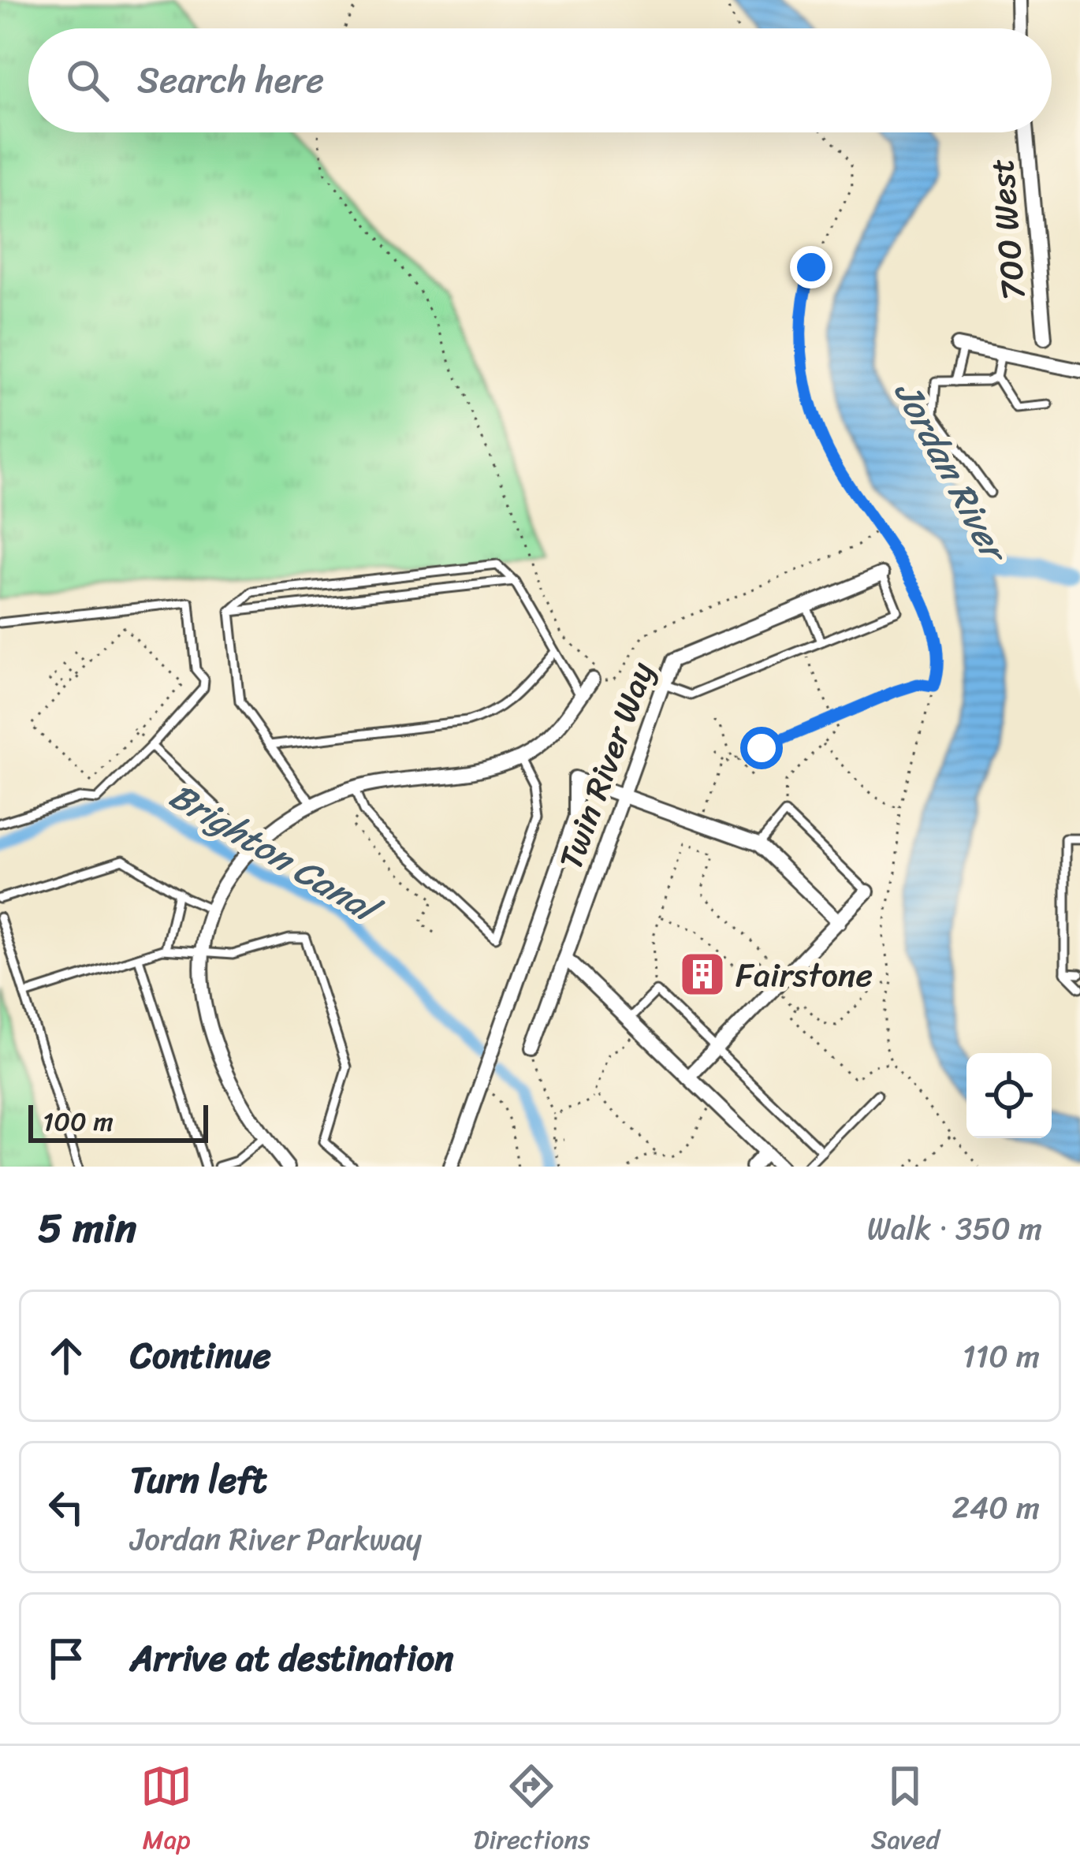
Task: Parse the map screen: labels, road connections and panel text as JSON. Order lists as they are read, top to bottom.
{
  "streets": {
    "street": ["700 West", "Twin River Way"]
  },
  "water": ["Jordan River", "Brighton Canal"],
  "places": {
    "building": ["Fairstone"]
  },
  "scale_bar": "100 m",
  "page": {
    "search": "Search here",
    "scale": "100 m",
    "heading": ["5 min", "Walk · 350 m"],
    "list": [
      ["Continue", "110 m"],
      ["Turn left", "Jordan River Parkway", "240 m"],
      "Arrive at destination"
    ],
    "nav": ["Map", "Directions", "Saved"]
  }
}
